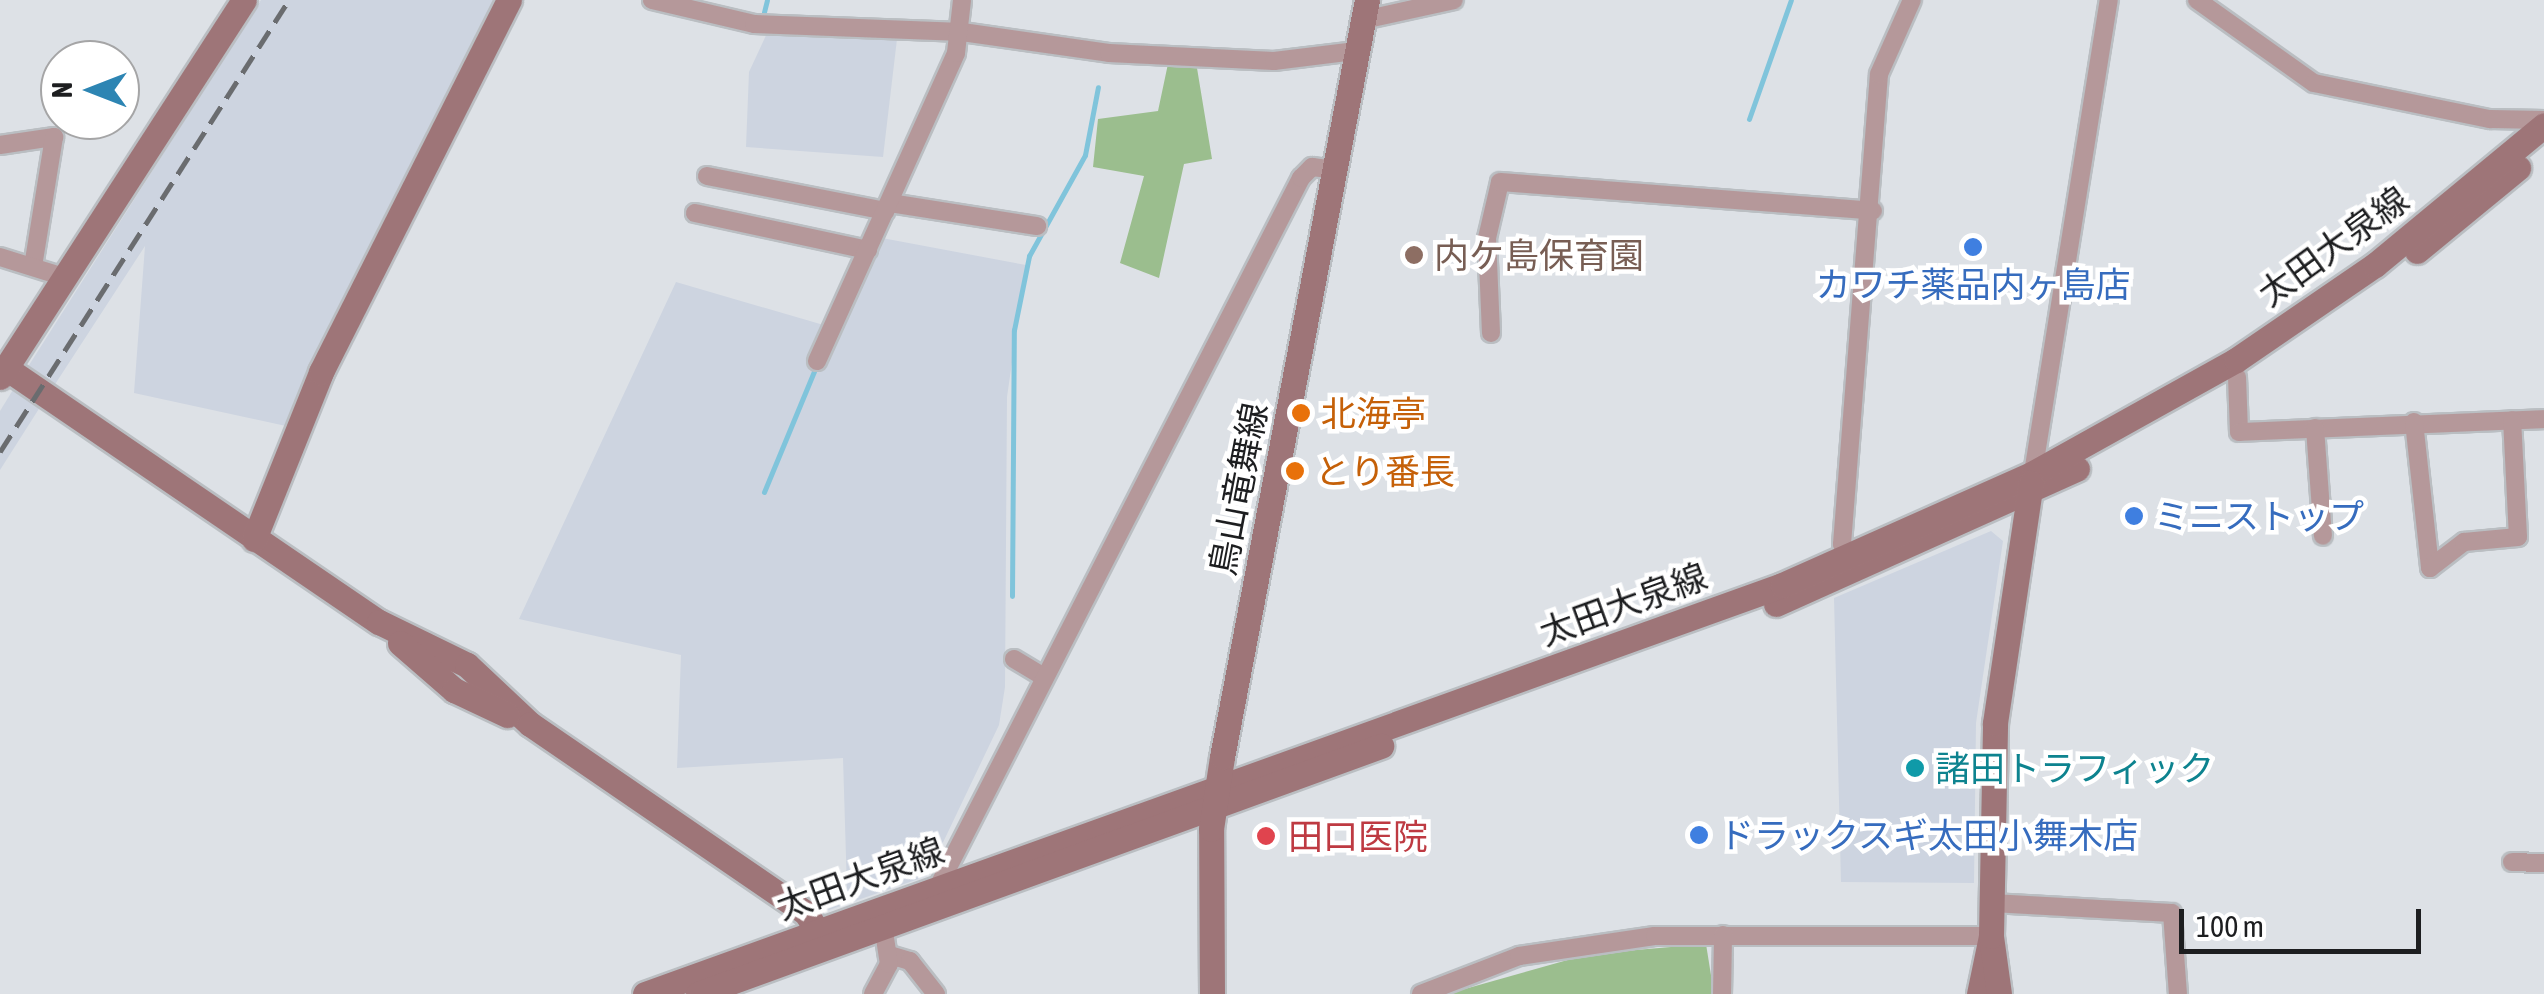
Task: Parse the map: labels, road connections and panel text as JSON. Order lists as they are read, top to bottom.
{
  "streets": {
    "main road": ["太田大泉線", "鳥山竜舞線"]
  },
  "crossings": [
    ["太田大泉線", "鳥山竜舞線"]
  ],
  "places": [
    "カワチ薬品内ヶ島店",
    "内ケ島保育園",
    "北海亭",
    "とり番長",
    "ミニストップ",
    "諸田トラフィック",
    "ドラックスギ太田小舞木店",
    "田口医院"
  ],
  "scale_bar": "100 m",
  "north": "left"
}
